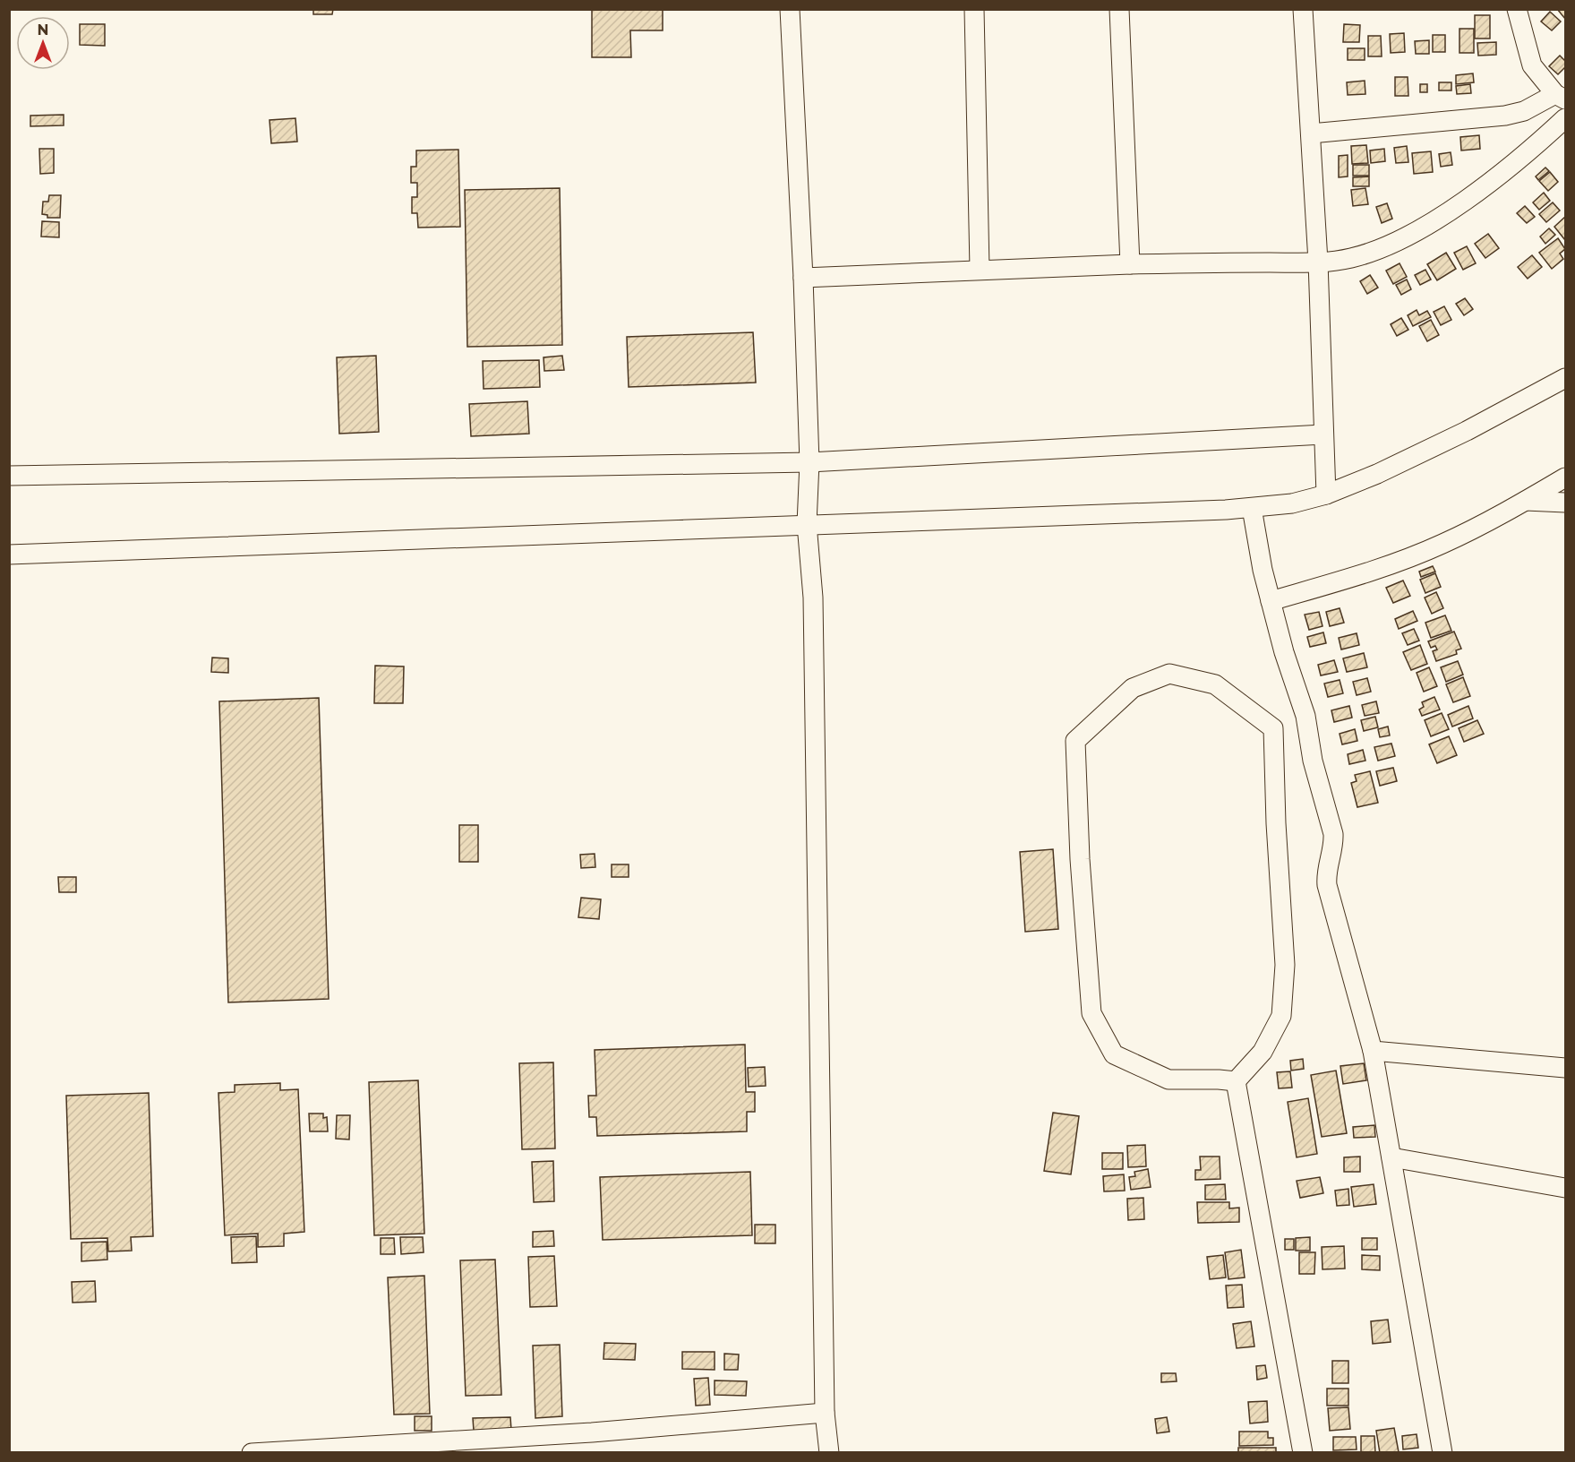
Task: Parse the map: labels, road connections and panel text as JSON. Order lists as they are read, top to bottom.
{
  "north": "top"
}
